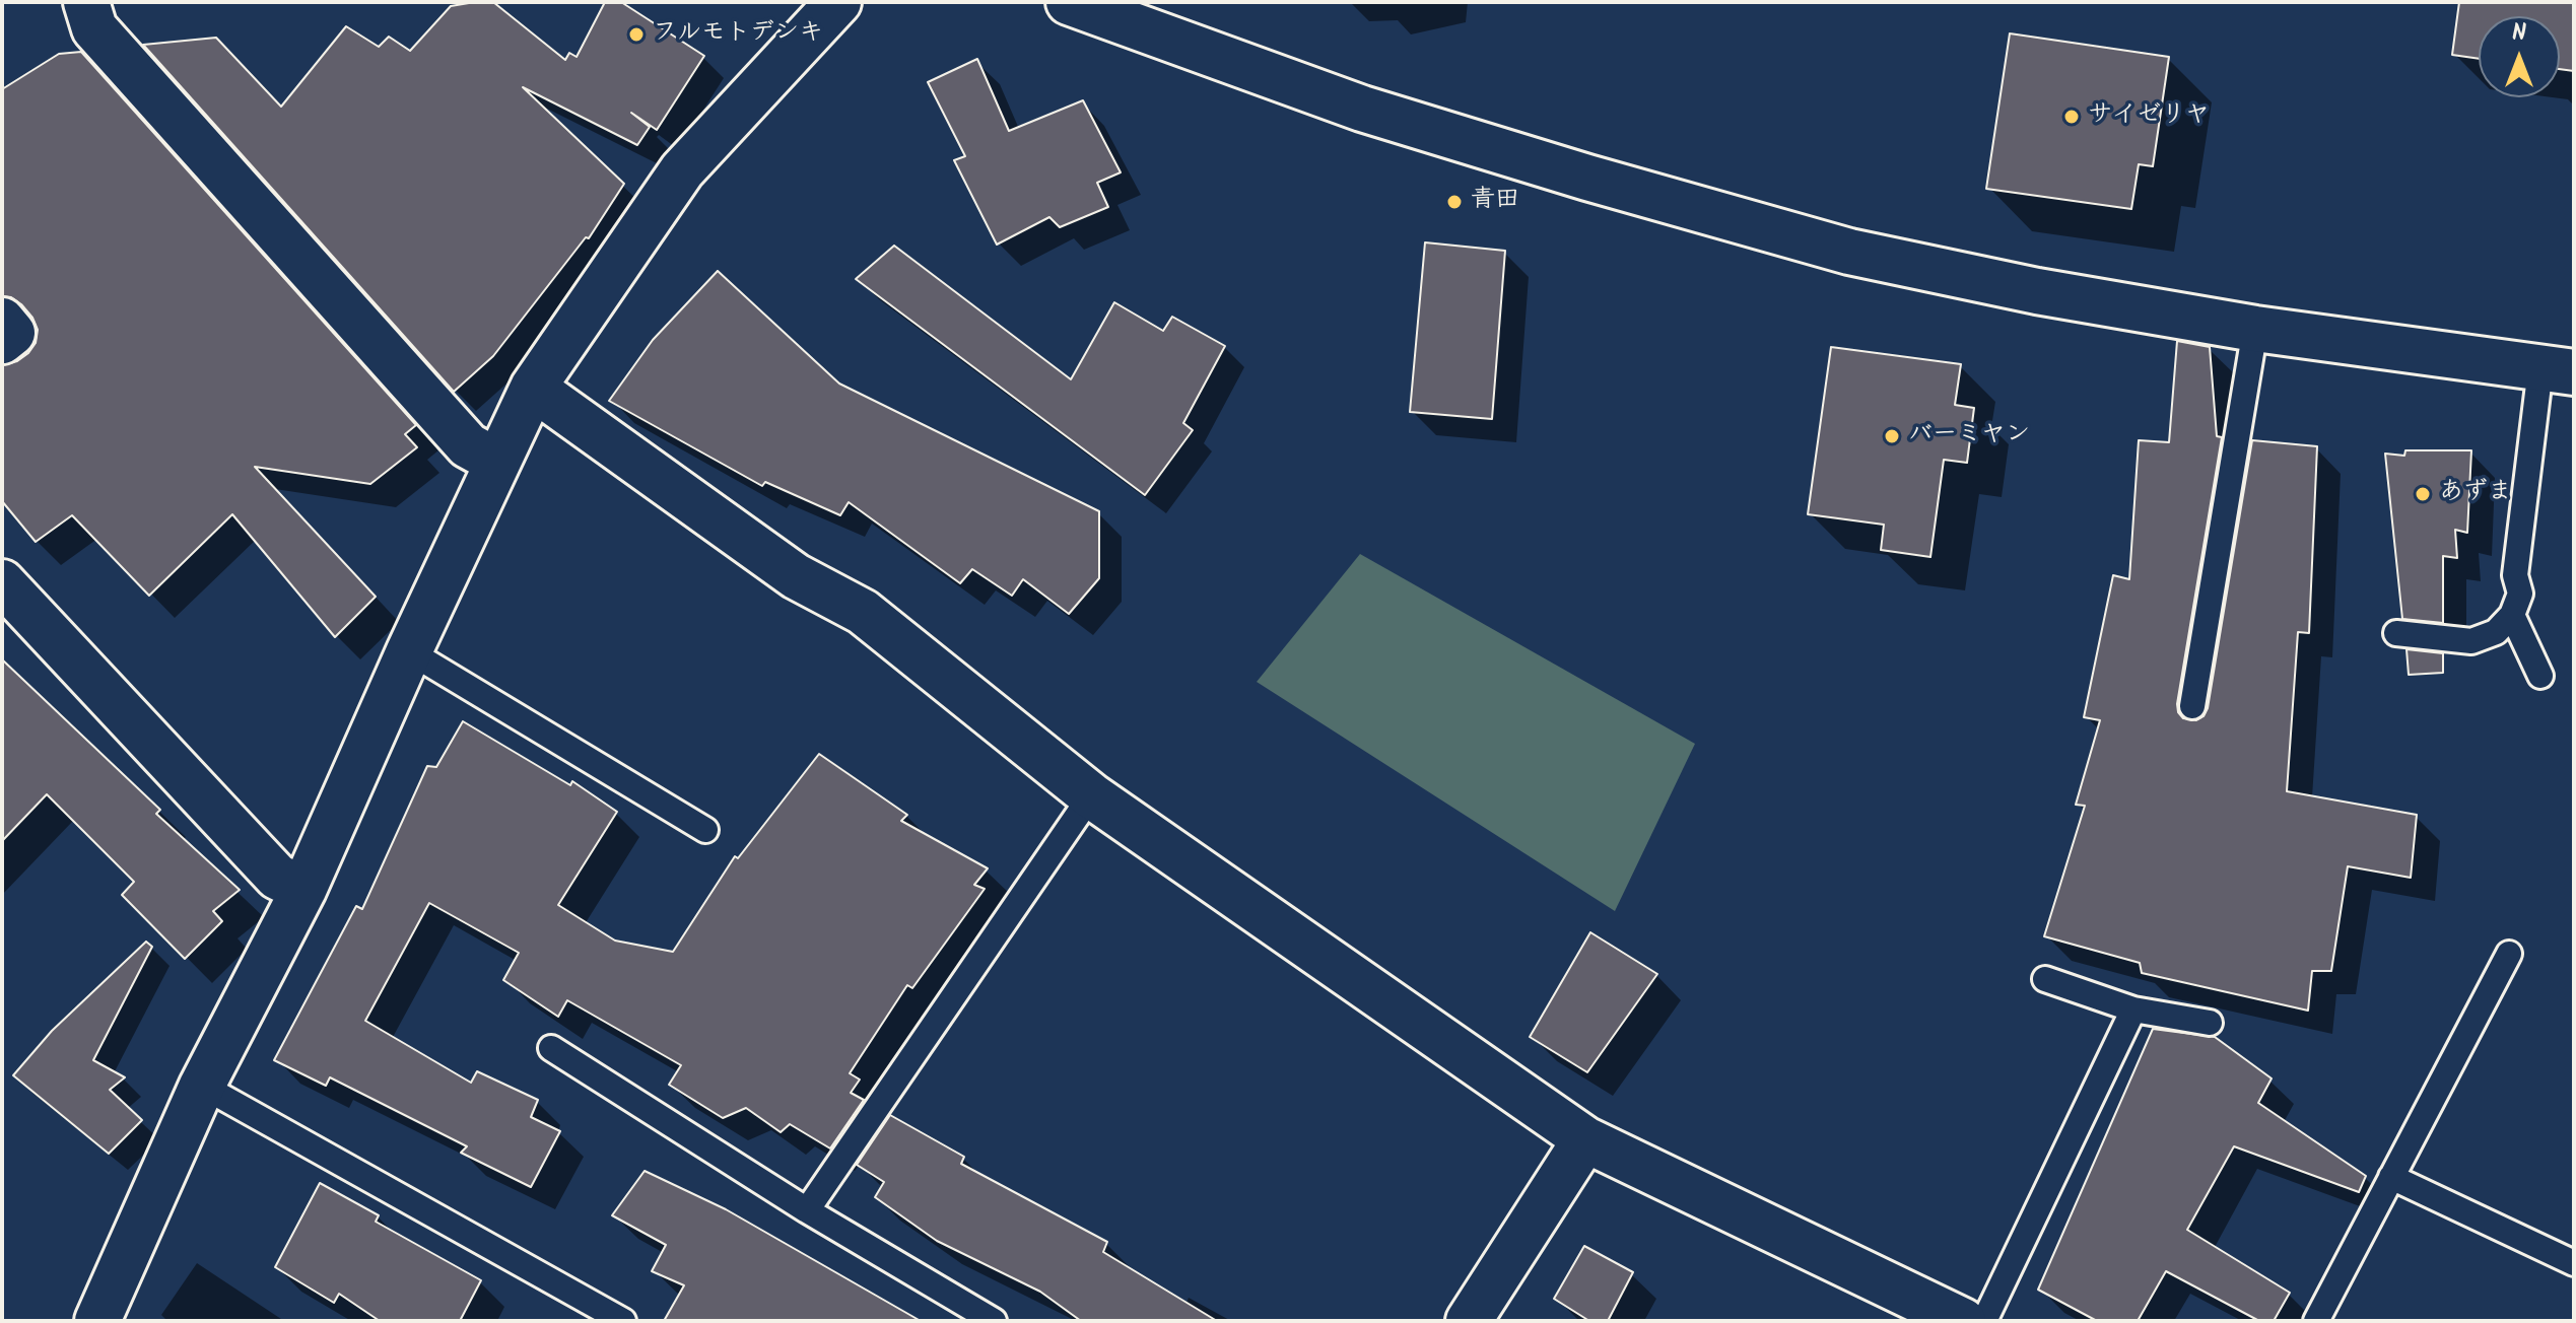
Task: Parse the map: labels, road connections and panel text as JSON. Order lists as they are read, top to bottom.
{
  "places": [
    "フルモトデンキ",
    "サイゼリヤ",
    "青田",
    "バーミヤン",
    "あずま"
  ],
  "north": "top"
}
